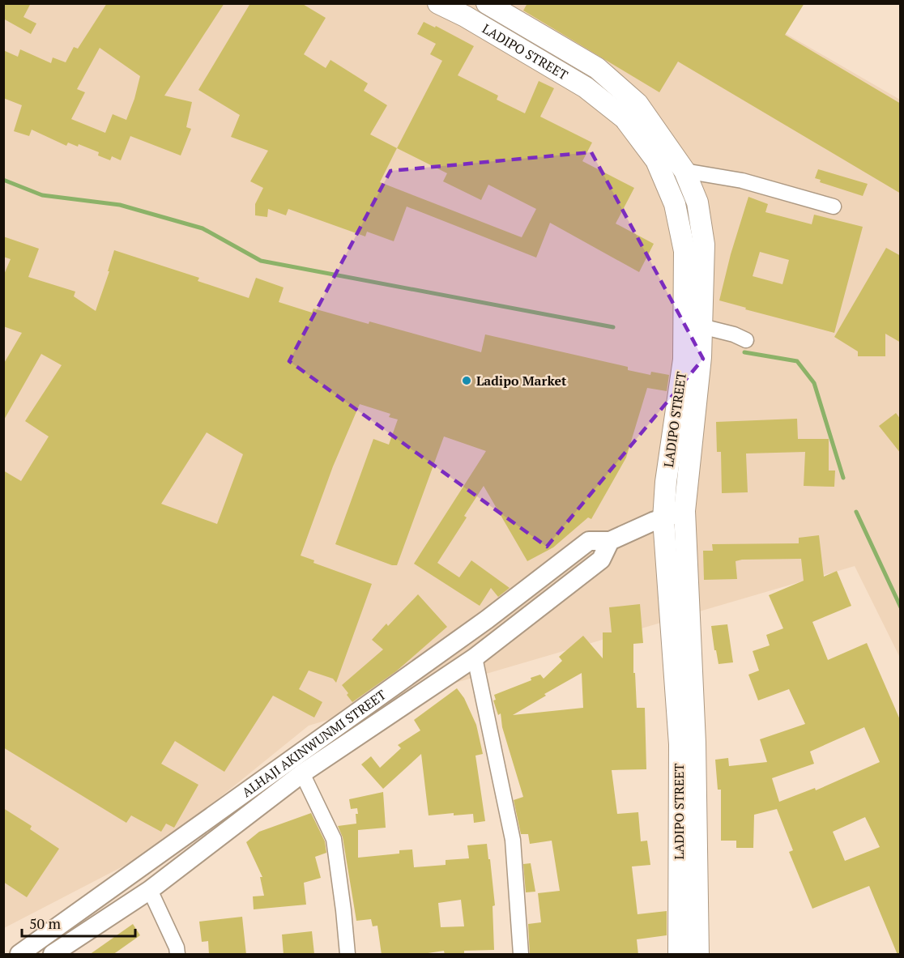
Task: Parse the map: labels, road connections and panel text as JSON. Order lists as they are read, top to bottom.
{
  "streets": {
    "main road": ["LADIPO STREET"],
    "street": ["ALHAJI AKINWUNMI STREET"]
  },
  "crossings": [
    ["LADIPO STREET", "ALHAJI AKINWUNMI STREET"]
  ],
  "places": ["Ladipo Market"],
  "scale_bar": "50 m"
}
